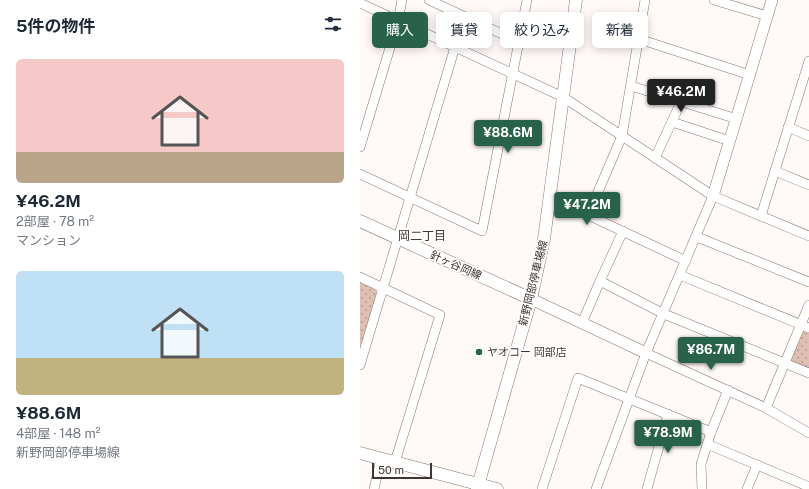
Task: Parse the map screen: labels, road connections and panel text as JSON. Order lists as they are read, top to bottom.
{
  "streets": {
    "main road": ["針ヶ谷岡線", "新野岡部停車場線"]
  },
  "crossings": [
    ["針ヶ谷岡線", "新野岡部停車場線"]
  ],
  "districts": ["岡二丁目"],
  "places": ["ヤオコー 岡部店"],
  "scale_bar": "50 m",
  "page": {
    "heading": "5件の物件",
    "chip": [
      "購入",
      "賃貸",
      "絞り込み",
      "新着"
    ],
    "list": [
      {
        "name": "¥46.2M",
        "note": "2部屋 · 78 m² · マンション"
      },
      {
        "name": "¥88.6M",
        "note": "4部屋 · 148 m² · 新野岡部停車場線"
      }
    ],
    "price": [
      "¥46.2M",
      "¥88.6M",
      "¥47.2M",
      "¥86.7M",
      "¥78.9M"
    ],
    "scale": "50 m"
  }
}
